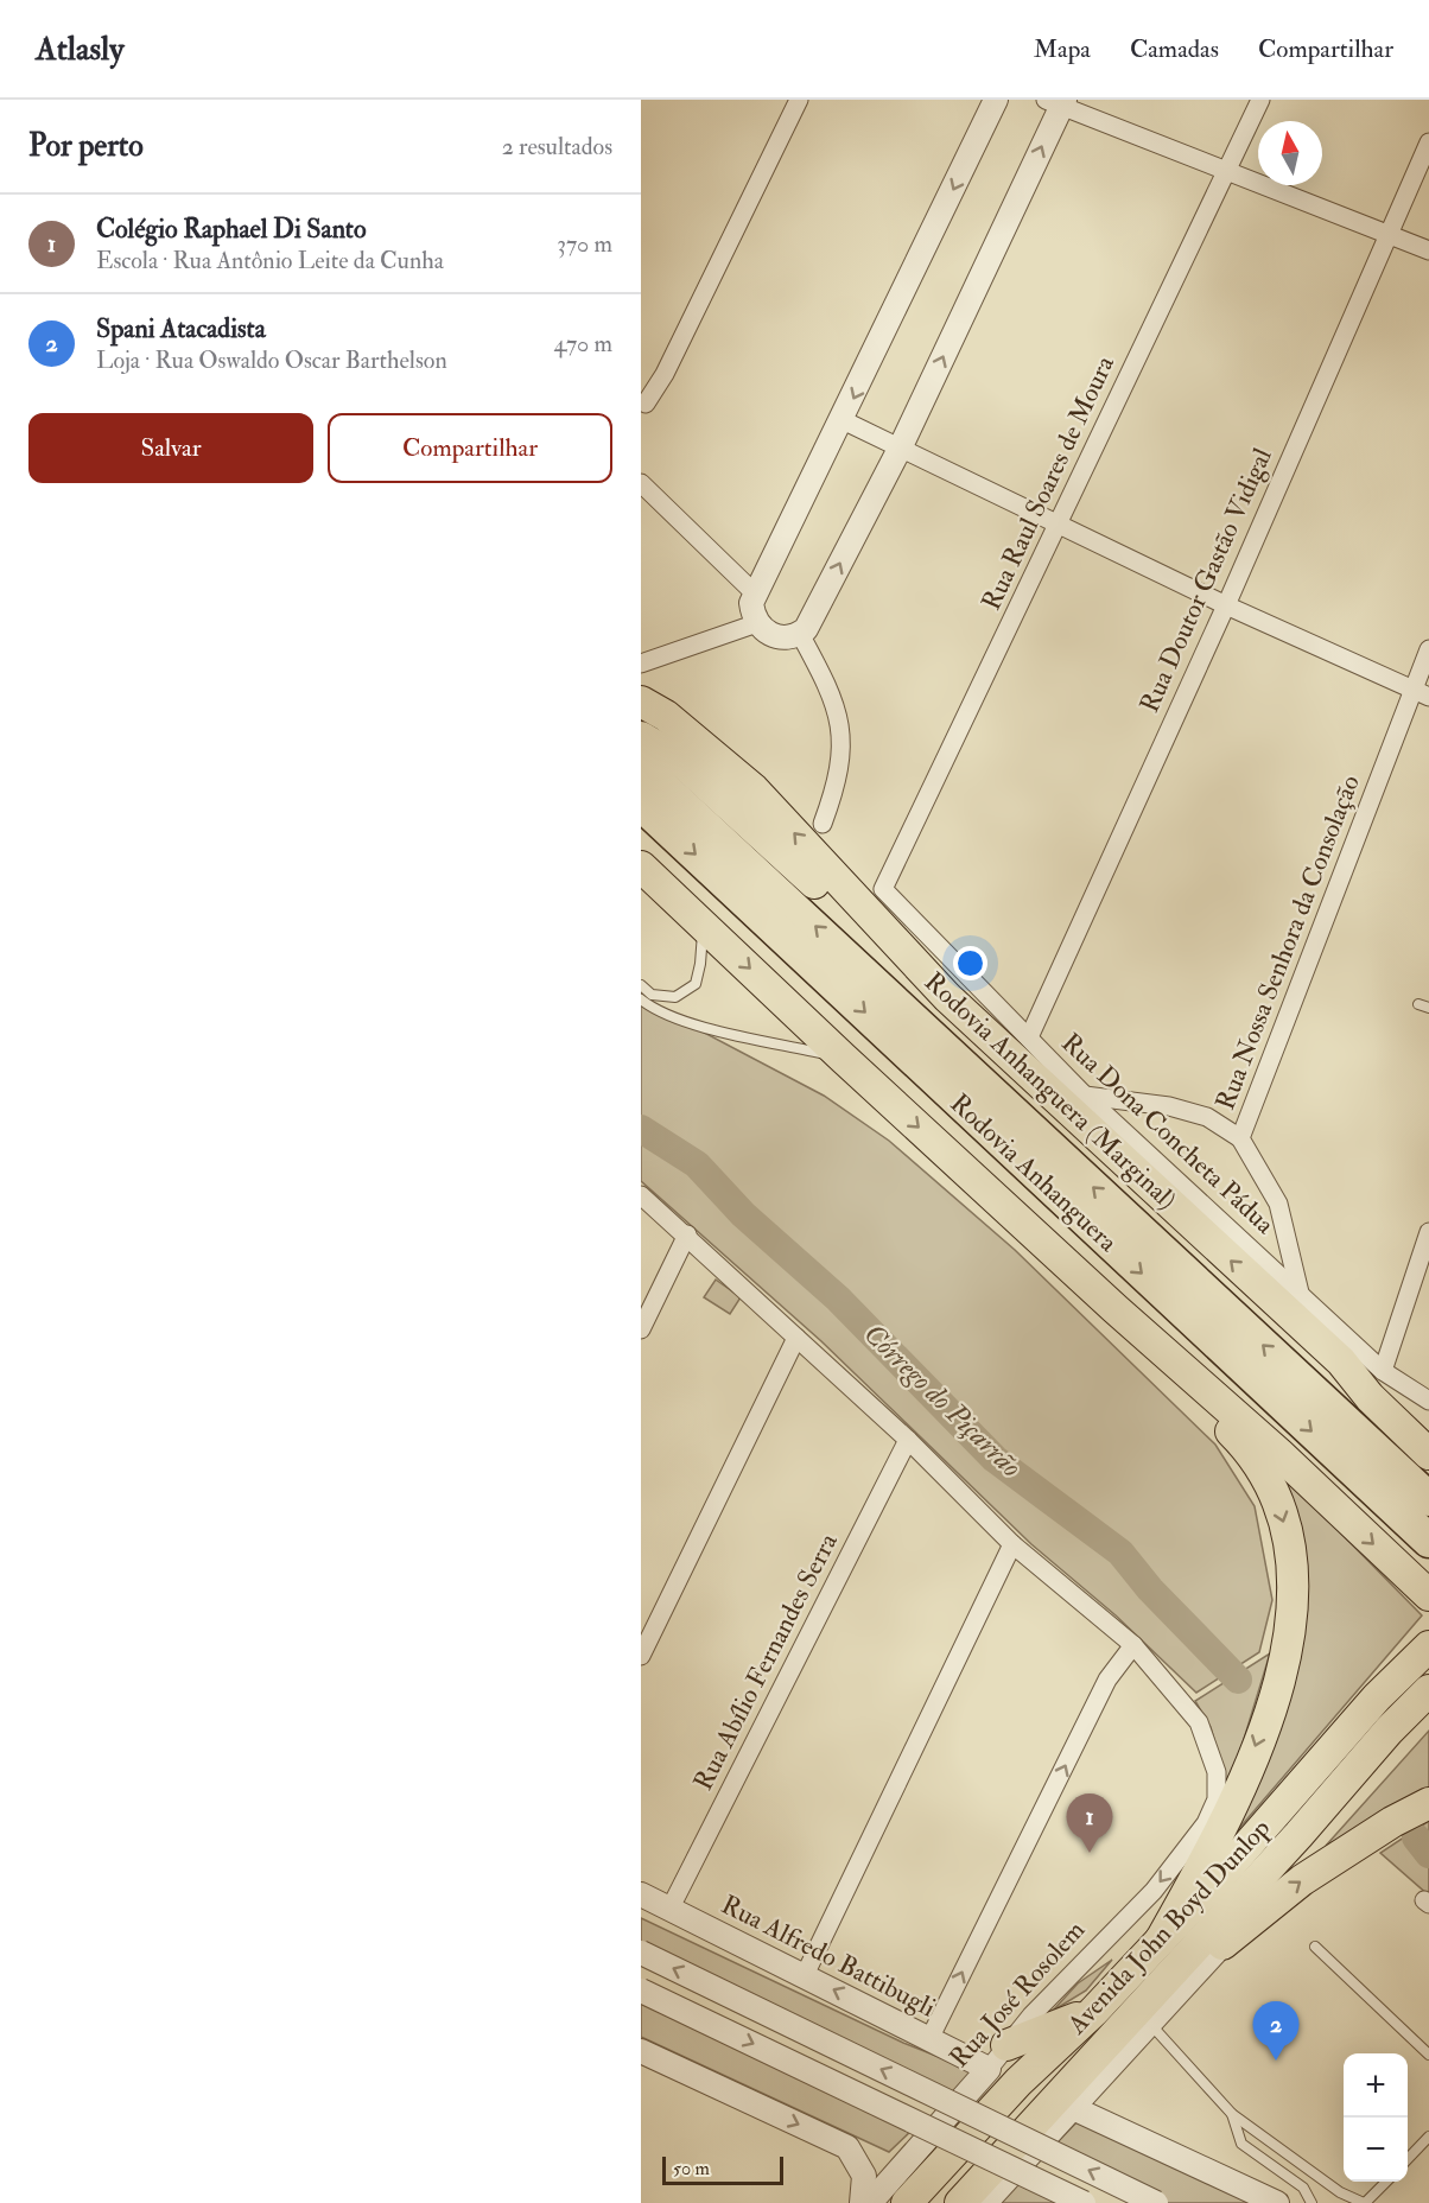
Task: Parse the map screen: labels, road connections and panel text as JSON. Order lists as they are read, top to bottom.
{
  "streets": {
    "highway": ["Rodovia Anhanguera"],
    "main road": ["Rodovia Anhanguera (Marginal)", "Avenida John Boyd Dunlop"],
    "street": [
      "Rua Raul Soares de Moura",
      "Rua Doutor Gastão Vidigal",
      "Rua Nossa Senhora da Consolação",
      "Rua Dona Concheta Pádua",
      "Rua Abílio Fernandes Serra",
      "Rua Alfredo Battibugli",
      "Rua José Rosolem"
    ]
  },
  "crossings": [
    ["Rua Raul Soares de Moura", "Rua Dona Concheta Pádua"],
    ["Rua Doutor Gastão Vidigal", "Rua Dona Concheta Pádua"],
    ["Rua Nossa Senhora da Consolação", "Rua Dona Concheta Pádua"],
    ["Rua Abílio Fernandes Serra", "Rua Alfredo Battibugli"],
    ["Rua Abílio Fernandes Serra", "Rua José Rosolem"],
    ["Rua Alfredo Battibugli", "Rua José Rosolem"]
  ],
  "water": ["Córrego do Piçarrão"],
  "scale_bar": "50 m",
  "north": "top",
  "page": {
    "header": "Atlasly",
    "nav": ["Mapa", "Camadas", "Compartilhar"],
    "heading": ["Por perto", "2 resultados"],
    "list": [
      {
        "mark": "1",
        "name": "Colégio Raphael Di Santo",
        "note": "Escola · Rua Antônio Leite da Cunha",
        "value": "370 m"
      },
      {
        "mark": "2",
        "name": "Spani Atacadista",
        "note": "Loja · Rua Oswaldo Oscar Barthelson",
        "value": "470 m"
      }
    ],
    "buttons": ["Salvar", "Compartilhar"],
    "pins": ["1", "2"],
    "map_buttons": ["+", "−"],
    "scale": "50 m"
  }
}
